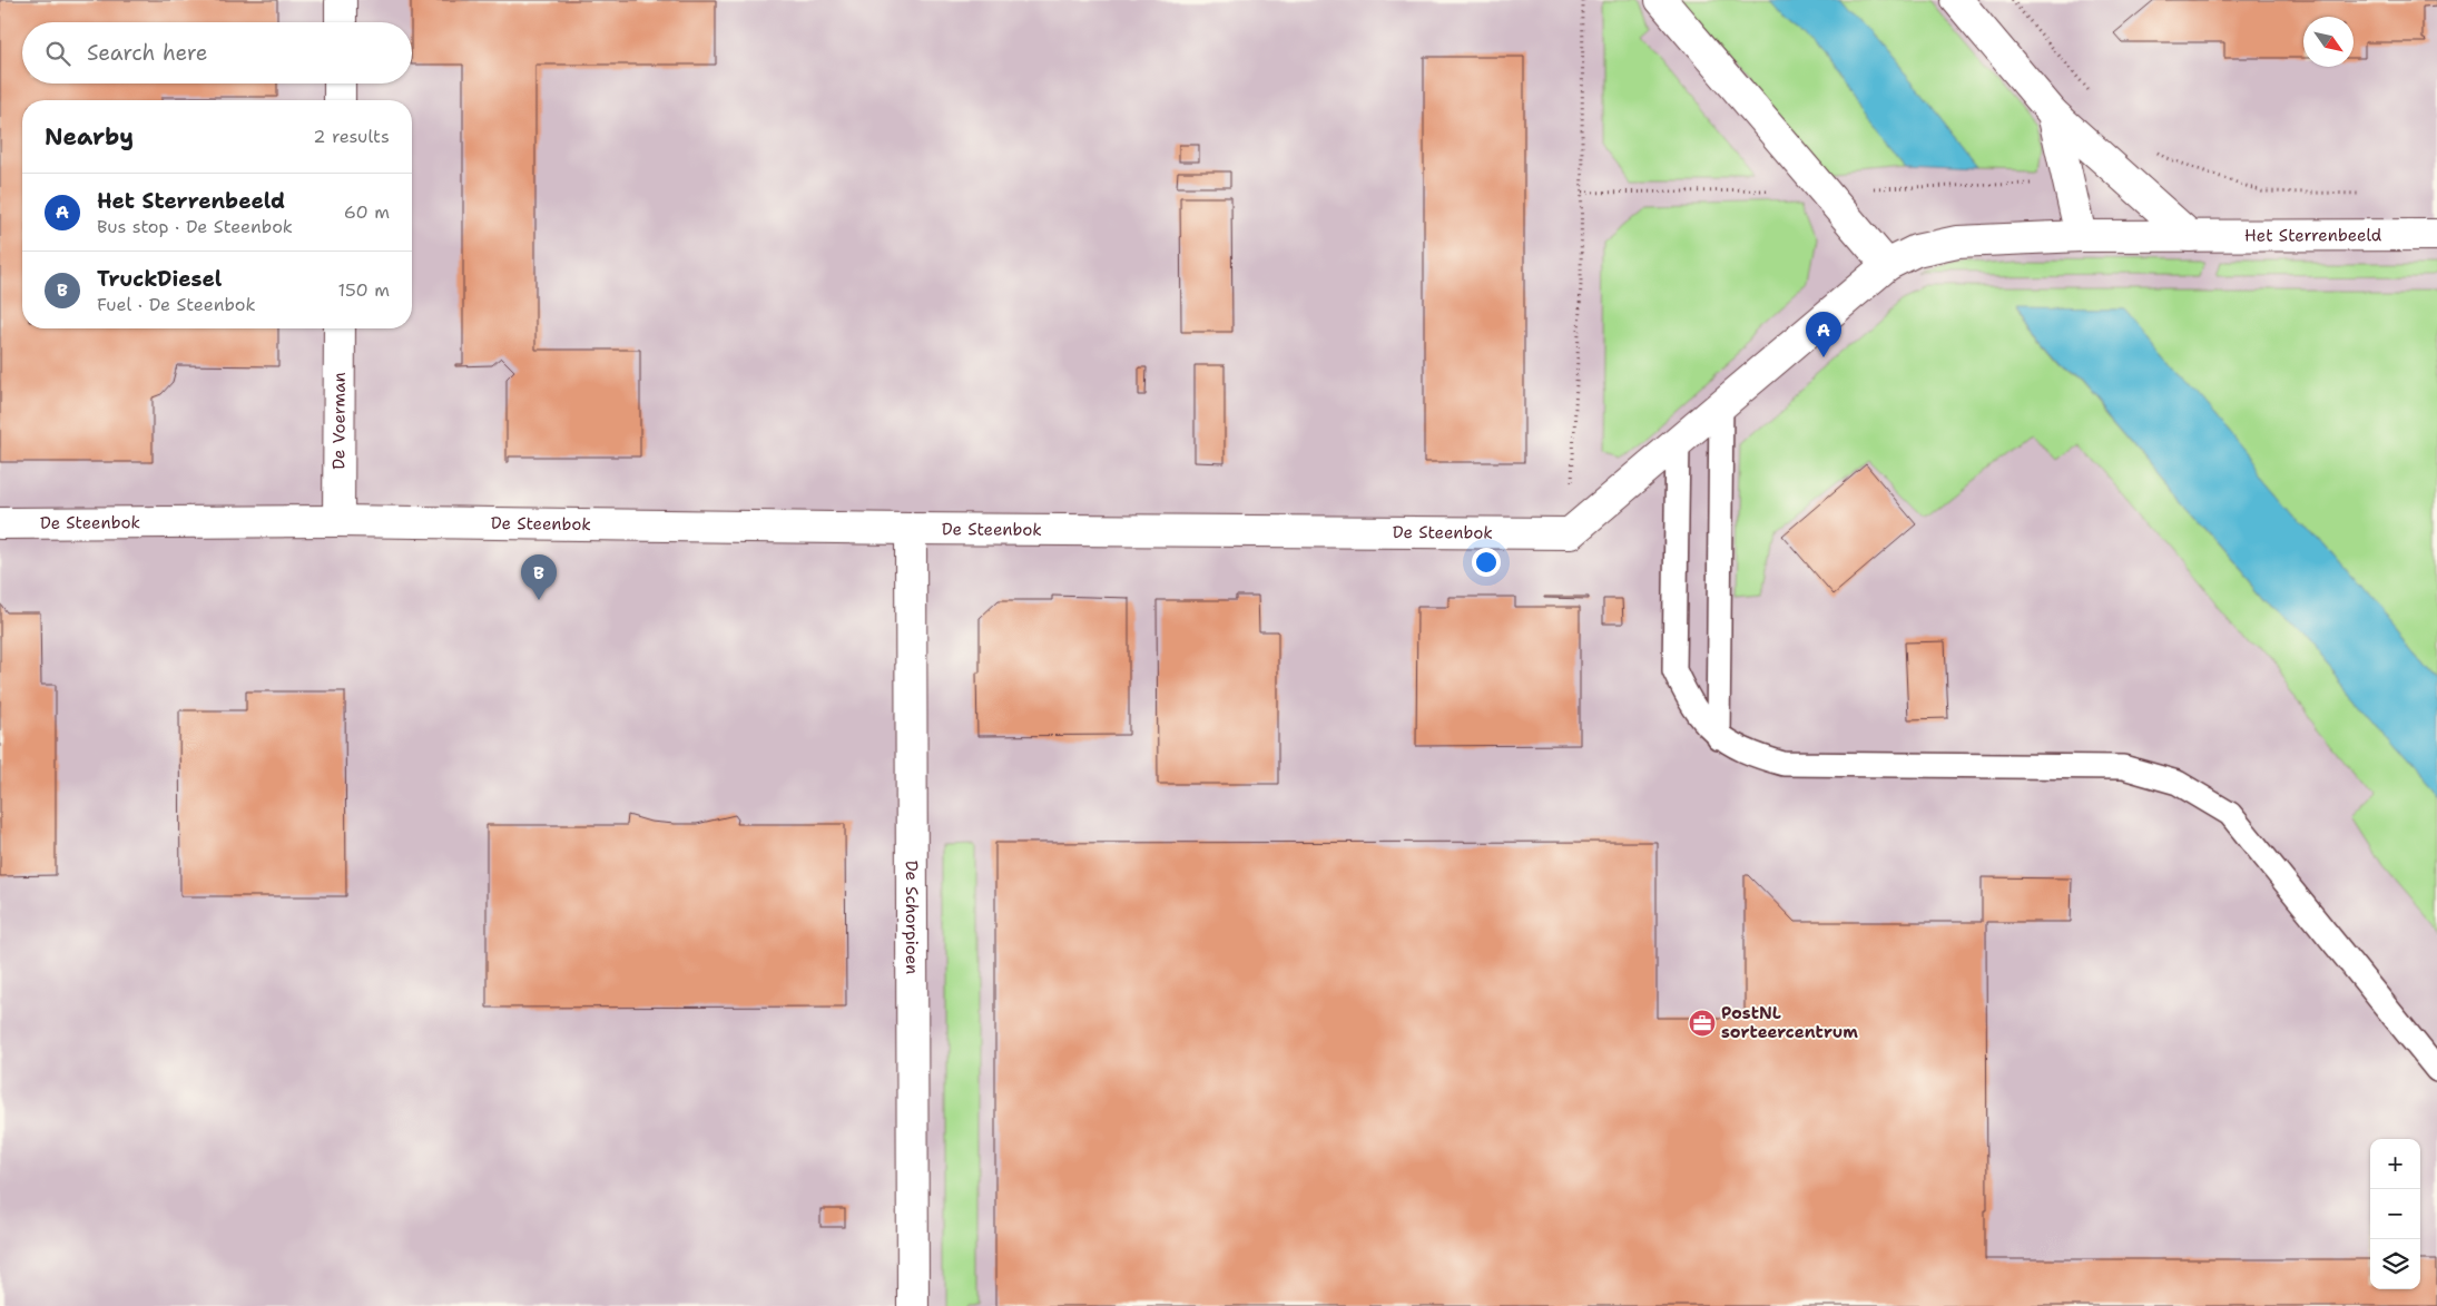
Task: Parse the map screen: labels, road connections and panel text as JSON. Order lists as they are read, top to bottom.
{
  "streets": {
    "street": [
      "Het Sterrenbeeld",
      "De Voerman",
      "De Steenbok",
      "De Schorpioen"
    ]
  },
  "crossings": [
    ["De Voerman", "De Steenbok"],
    ["De Steenbok", "De Schorpioen"]
  ],
  "places": {
    "office": ["PostNL sorteercentrum"]
  },
  "north": "bottom right",
  "page": {
    "search": "Search here",
    "heading": ["Nearby", "2 results"],
    "list": [
      {
        "mark": "A",
        "name": "Het Sterrenbeeld",
        "note": "Bus stop · De Steenbok",
        "value": "60 m"
      },
      {
        "mark": "B",
        "name": "TruckDiesel",
        "note": "Fuel · De Steenbok",
        "value": "150 m"
      }
    ],
    "pins": ["A", "B"],
    "map_buttons": ["+", "−"]
  }
}
